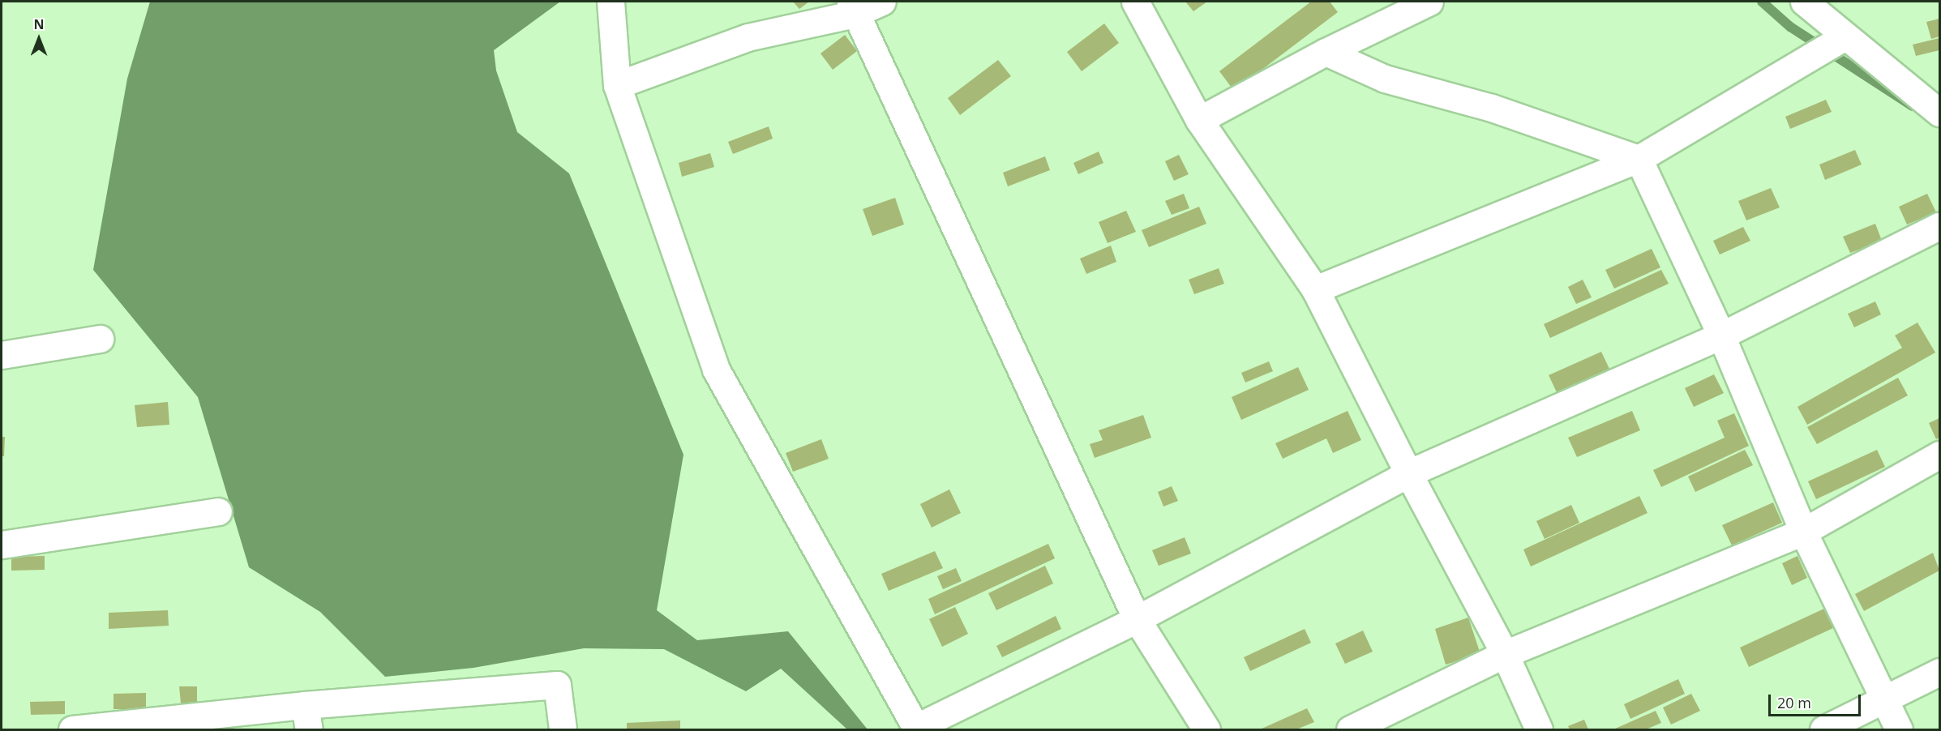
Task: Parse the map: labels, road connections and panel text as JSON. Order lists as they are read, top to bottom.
{
  "scale_bar": "20 m",
  "north": "top"
}
